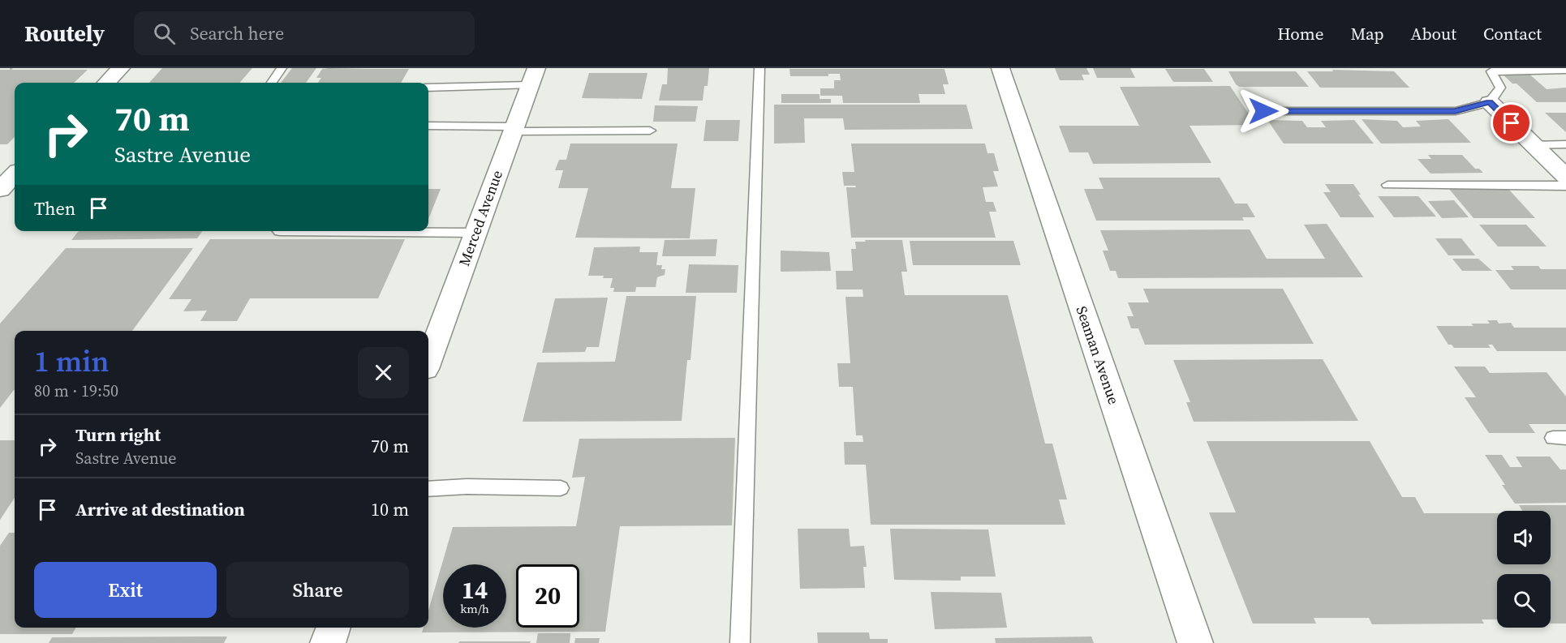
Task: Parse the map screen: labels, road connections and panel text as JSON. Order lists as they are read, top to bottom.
{
  "streets": {
    "street": ["Merced Avenue", "Seaman Avenue"]
  },
  "page": {
    "header": "Routely",
    "search": "Search here",
    "nav": [
      "Home",
      "Map",
      "About",
      "Contact"
    ],
    "turn": ["70 m", "Sastre Avenue"],
    "then": "Then",
    "heading": ["1 min", "80 m · 19:50"],
    "list": [
      {
        "name": "Turn right",
        "note": "Sastre Avenue",
        "value": "70 m"
      },
      {
        "name": "Arrive at destination",
        "value": "10 m"
      }
    ],
    "buttons": ["Exit", "Share"],
    "speed": "14 km/h",
    "limit": "20"
  }
}
